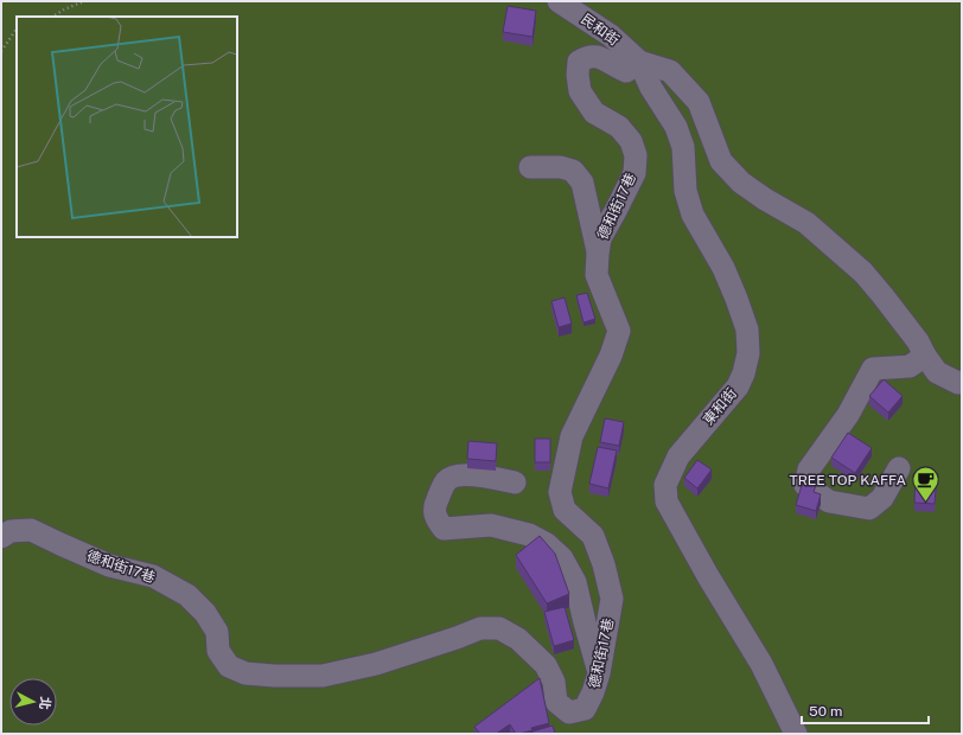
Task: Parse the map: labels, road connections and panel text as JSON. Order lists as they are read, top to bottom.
{
  "streets": {
    "street": ["民和街", "德和街17巷", "東和街"]
  },
  "crossings": [
    ["民和街", "德和街17巷"],
    ["民和街", "東和街"],
    ["德和街17巷", "東和街"]
  ],
  "places": {
    "cafe": ["TREE TOP KAFFA"]
  },
  "scale_bar": "50 m",
  "north": "right"
}
